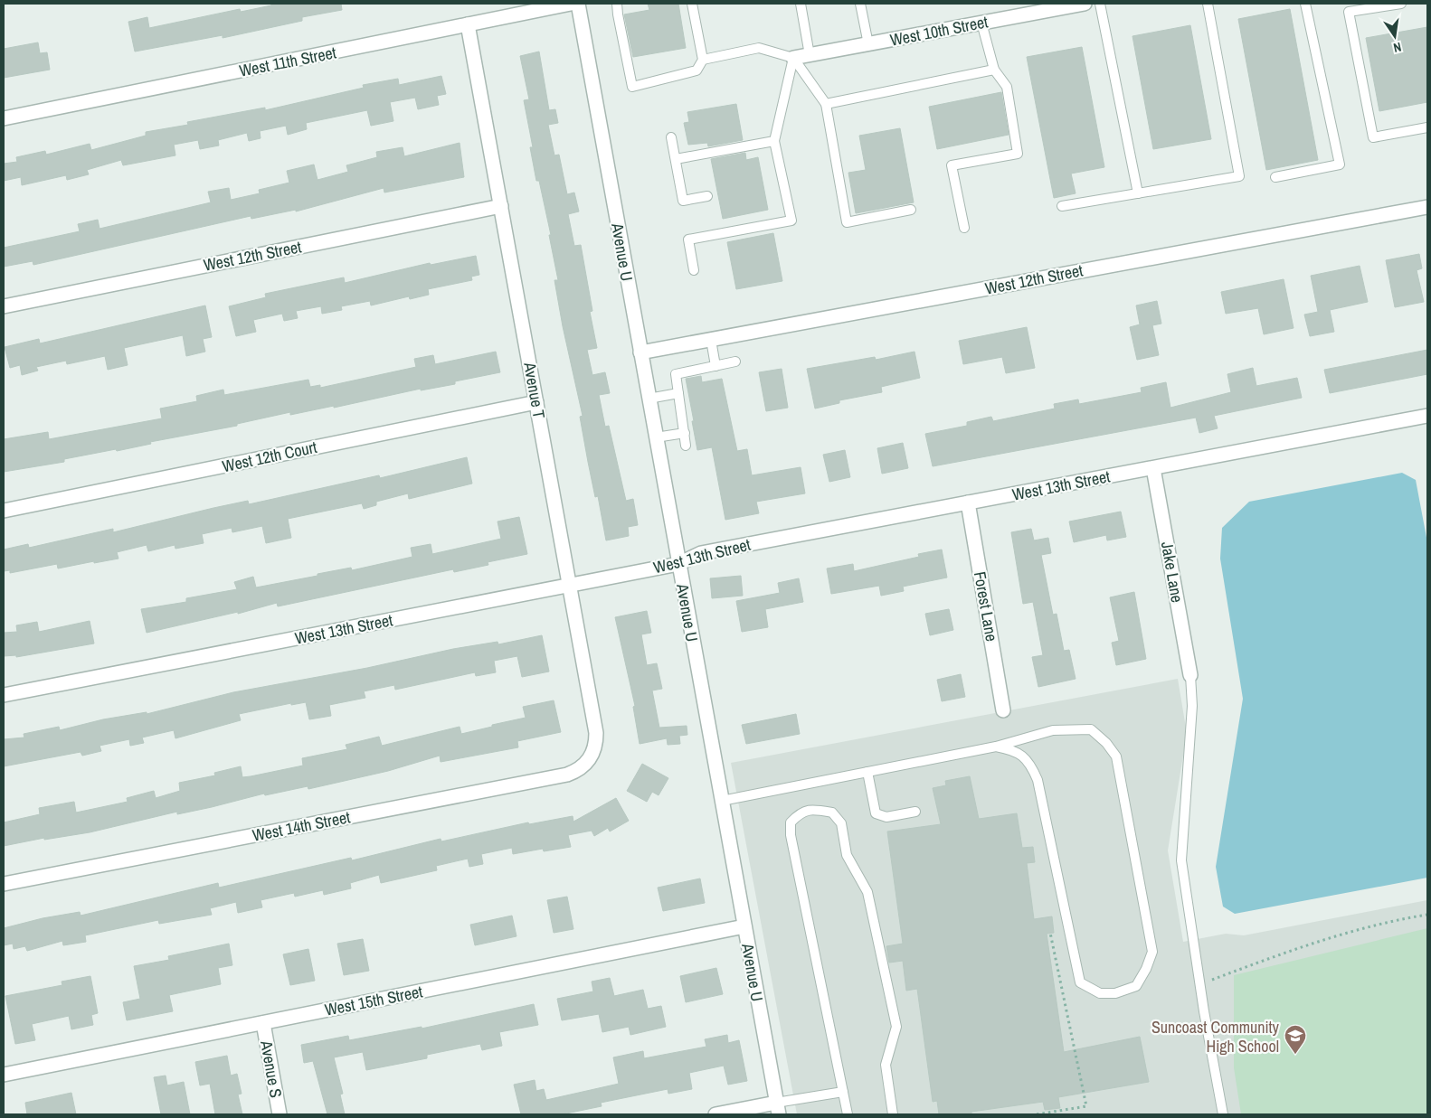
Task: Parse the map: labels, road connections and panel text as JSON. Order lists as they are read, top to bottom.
{
  "streets": {
    "street": [
      "West 10th Street",
      "West 11th Street",
      "Avenue U",
      "West 12th Street",
      "Avenue T",
      "West 12th Court",
      "West 13th Street",
      "Jake Lane",
      "Forest Lane",
      "West 14th Street",
      "West 15th Street",
      "Avenue S"
    ]
  },
  "crossings": [
    ["West 11th Street", "Avenue T"],
    ["Avenue U", "West 12th Street"],
    ["Avenue U", "West 13th Street"],
    ["Avenue U", "West 15th Street"],
    ["West 12th Street", "Avenue T"],
    ["Avenue T", "West 12th Court"],
    ["Avenue T", "West 13th Street"],
    ["Avenue T", "West 14th Street"],
    ["West 13th Street", "Jake Lane"],
    ["West 13th Street", "Forest Lane"],
    ["West 15th Street", "Avenue S"]
  ],
  "places": {
    "school or university": ["Suncoast Community High School"]
  },
  "north": "bottom"
}
